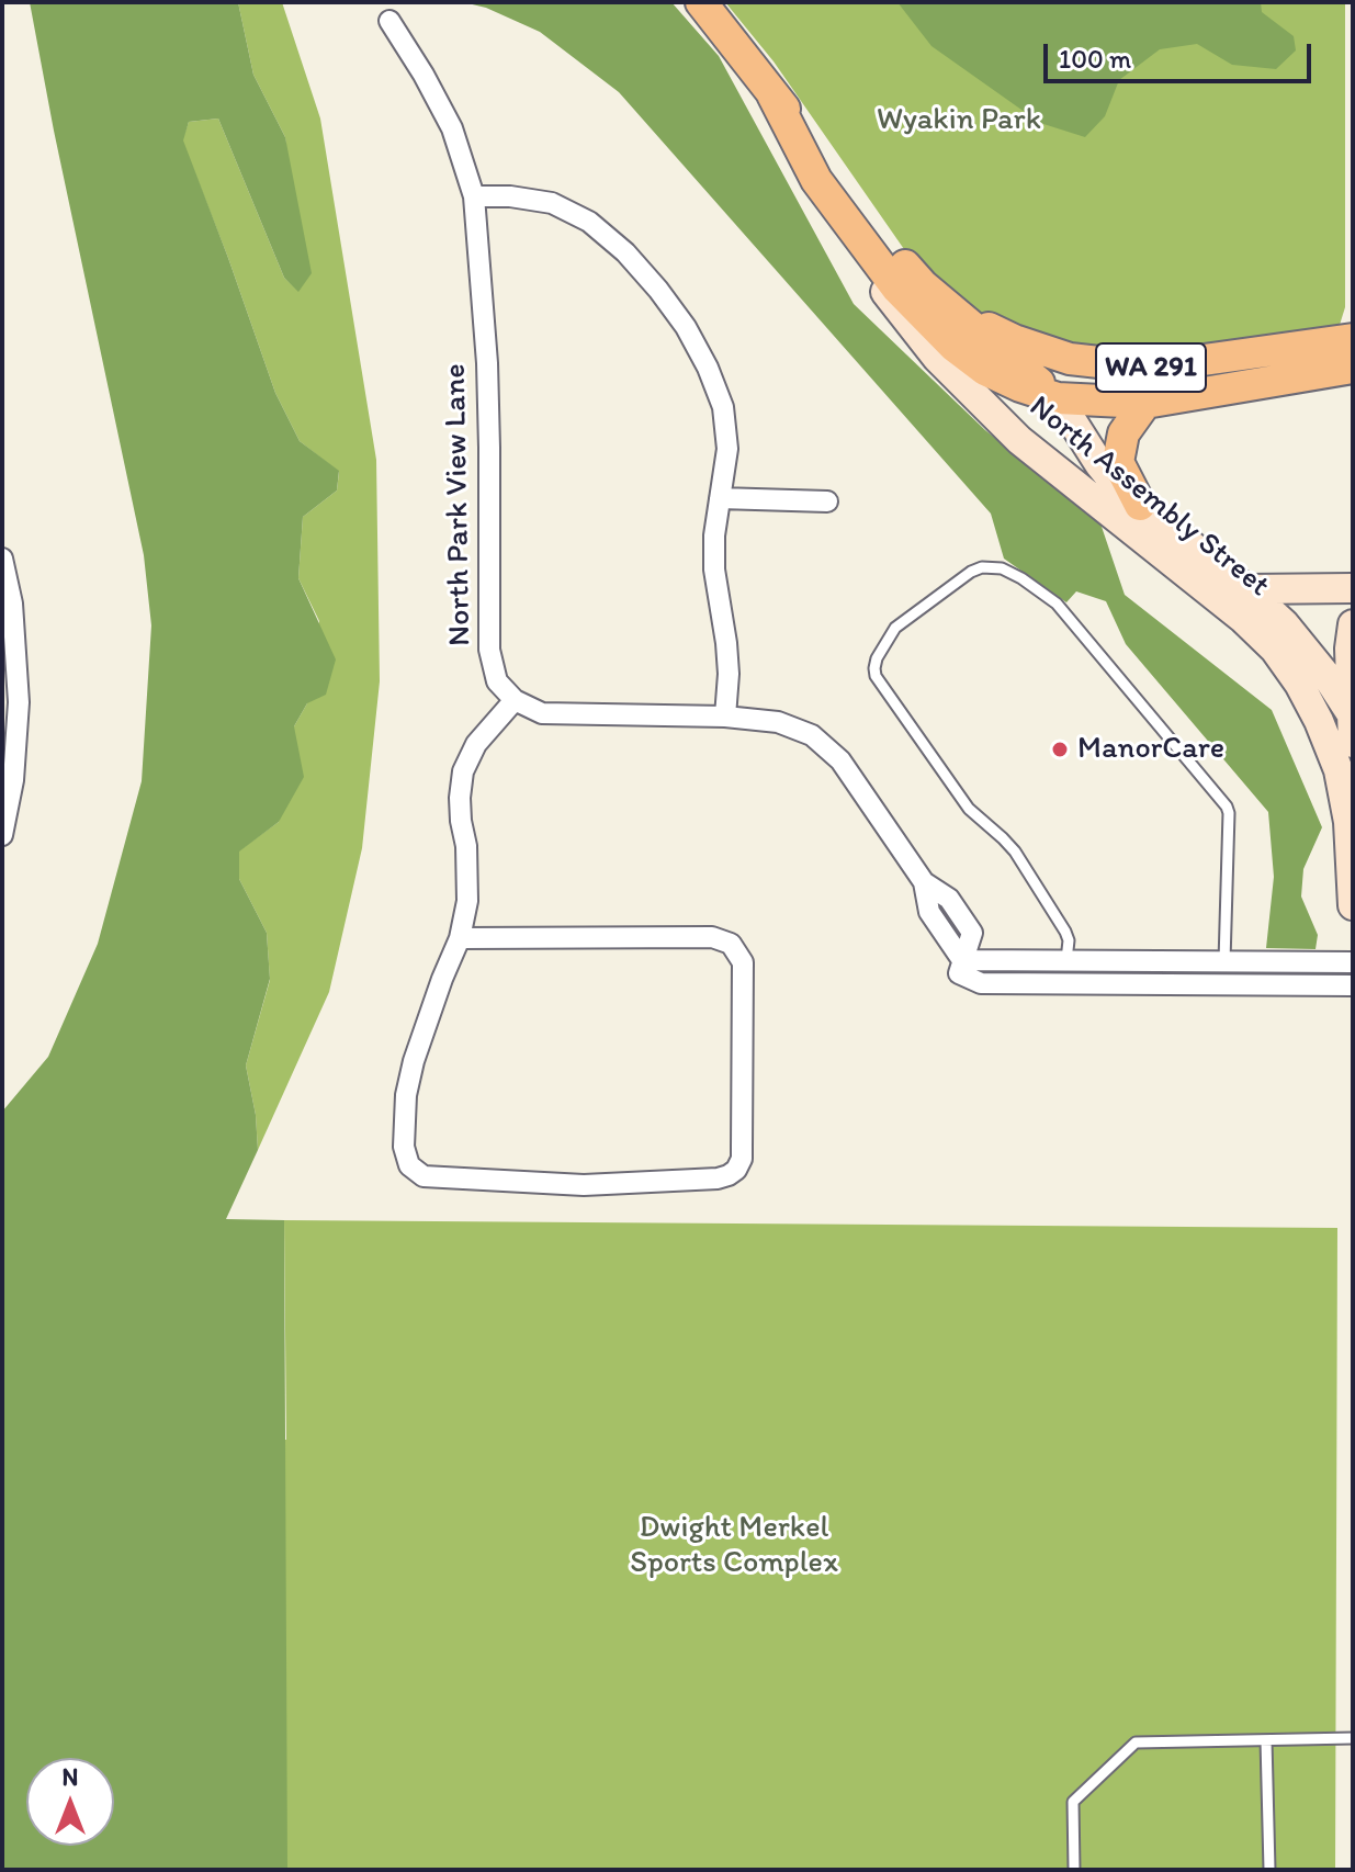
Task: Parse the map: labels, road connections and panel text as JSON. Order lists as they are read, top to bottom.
{
  "streets": {
    "main road": ["WA 291", "North Assembly Street"],
    "street": ["North Park View Lane"]
  },
  "crossings": [
    ["WA 291", "North Assembly Street"]
  ],
  "parks": ["Wyakin Park", "Dwight Merkel Sports Complex"],
  "places": ["ManorCare"],
  "scale_bar": "100 m",
  "north": "top"
}
